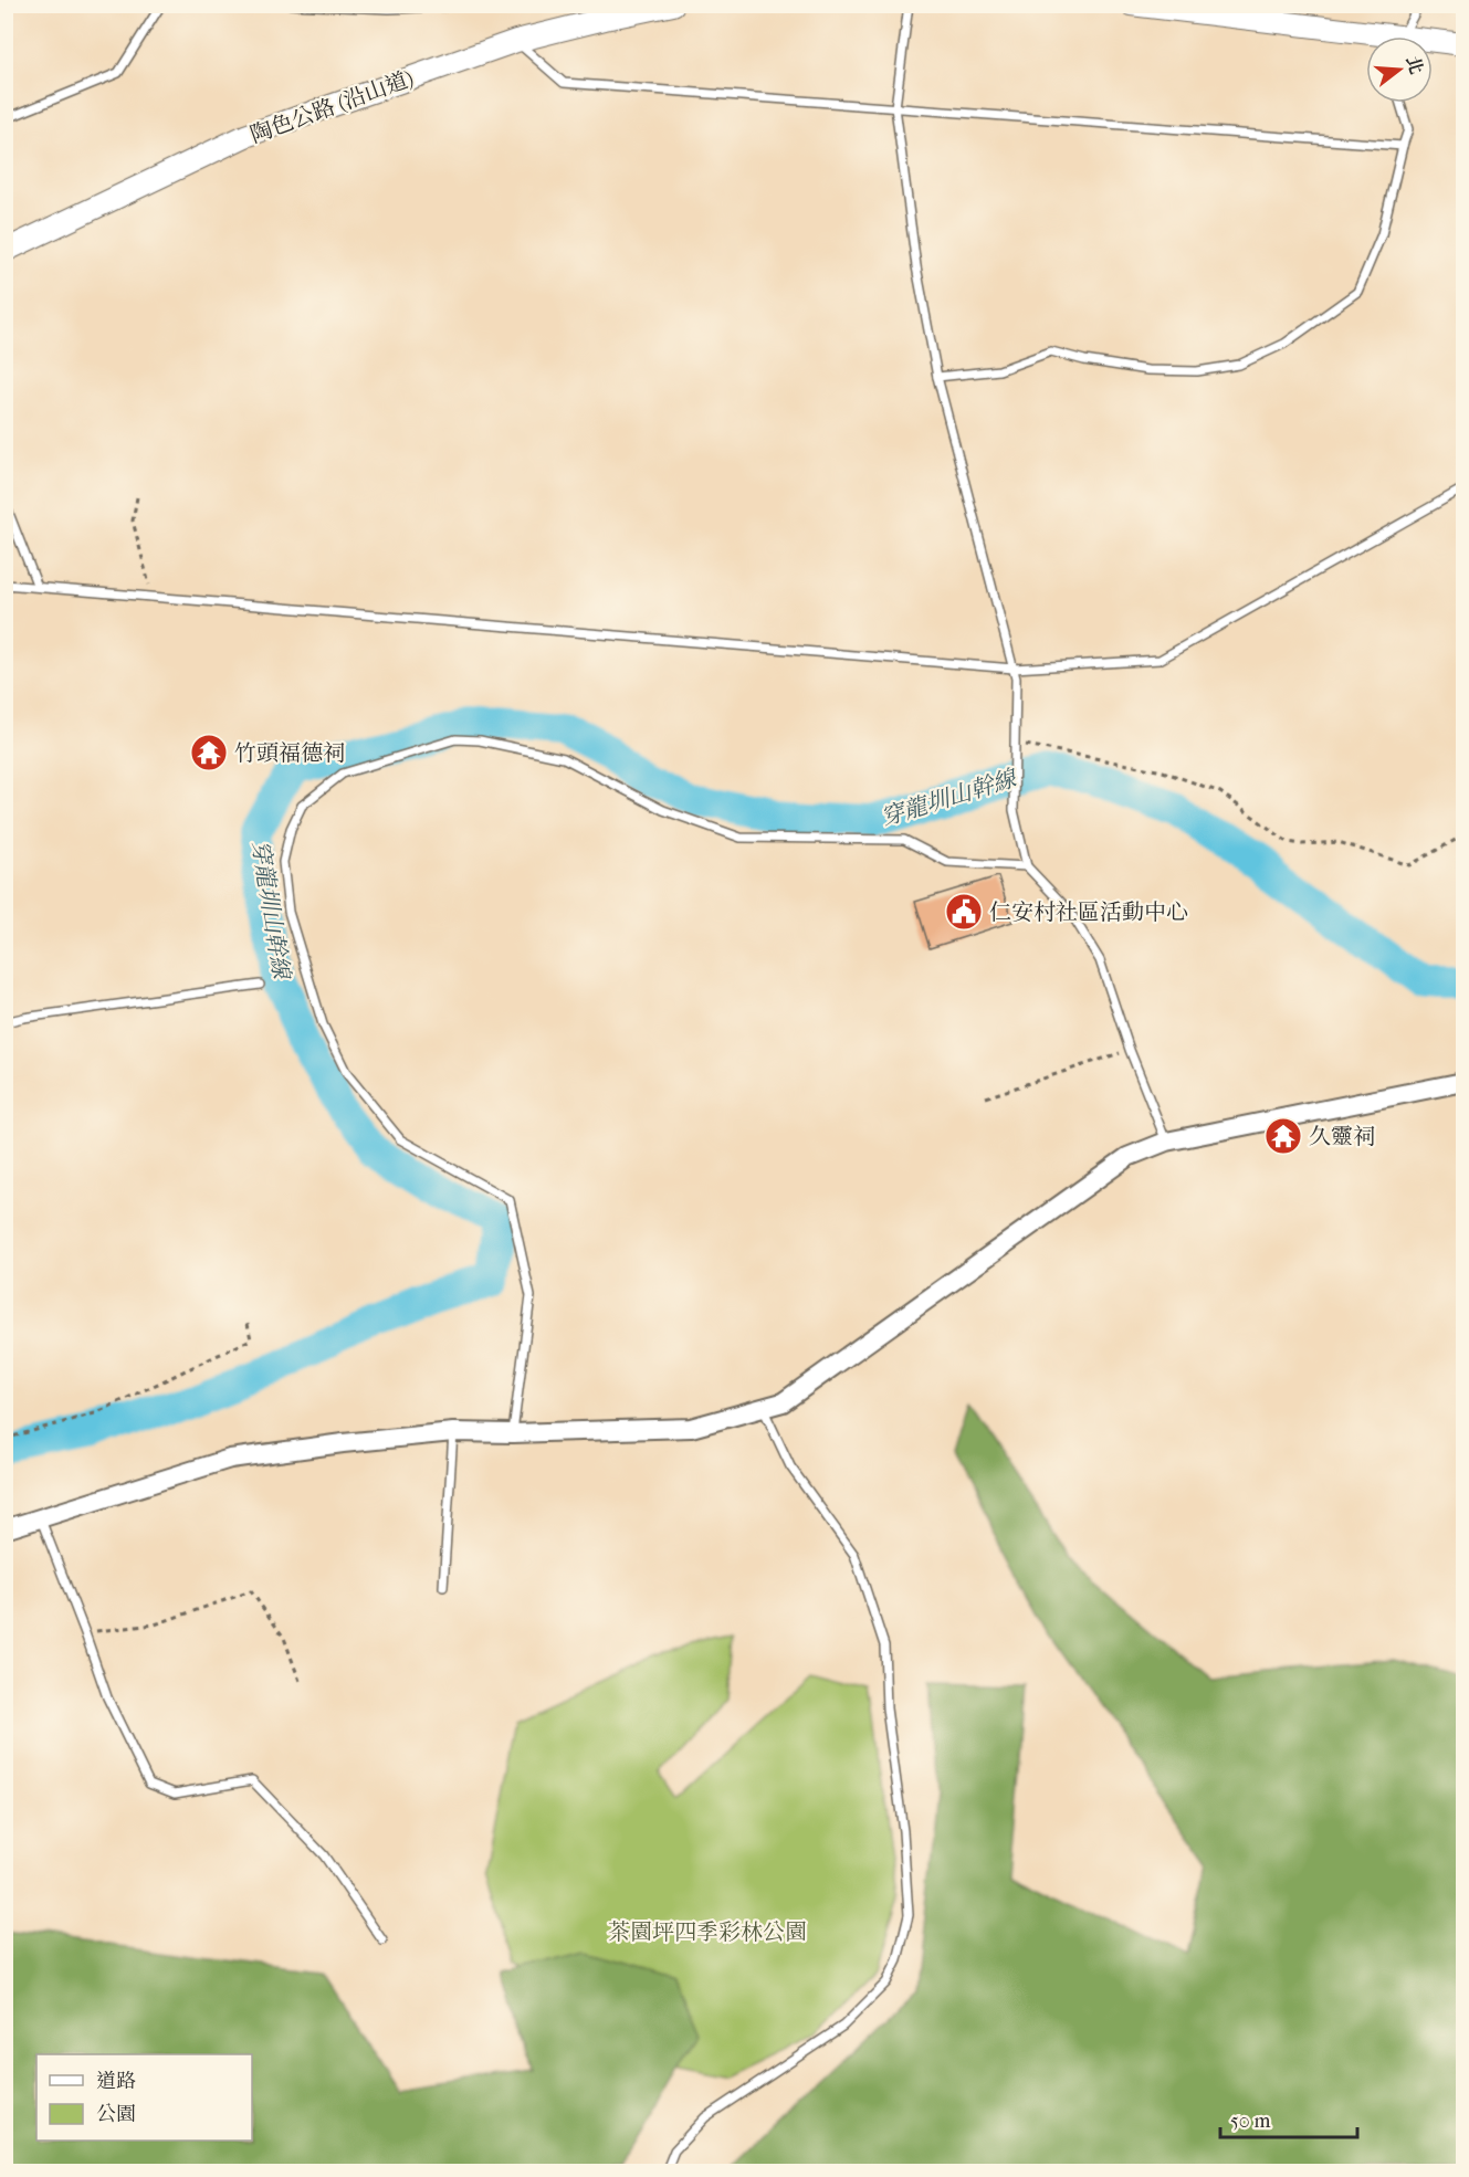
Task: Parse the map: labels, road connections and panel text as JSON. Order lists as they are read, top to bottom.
{
  "streets": {
    "main road": ["陶色公路 (沿山道)"]
  },
  "water": ["穿龍圳山幹線"],
  "parks": ["茶園坪四季彩林公園"],
  "places": {
    "temple": ["竹頭福德祠", "久靈祠"],
    "public building": ["仁安村社區活動中心"]
  },
  "legend": ["道路", "公園"],
  "scale_bar": "50 m",
  "north": "right"
}
